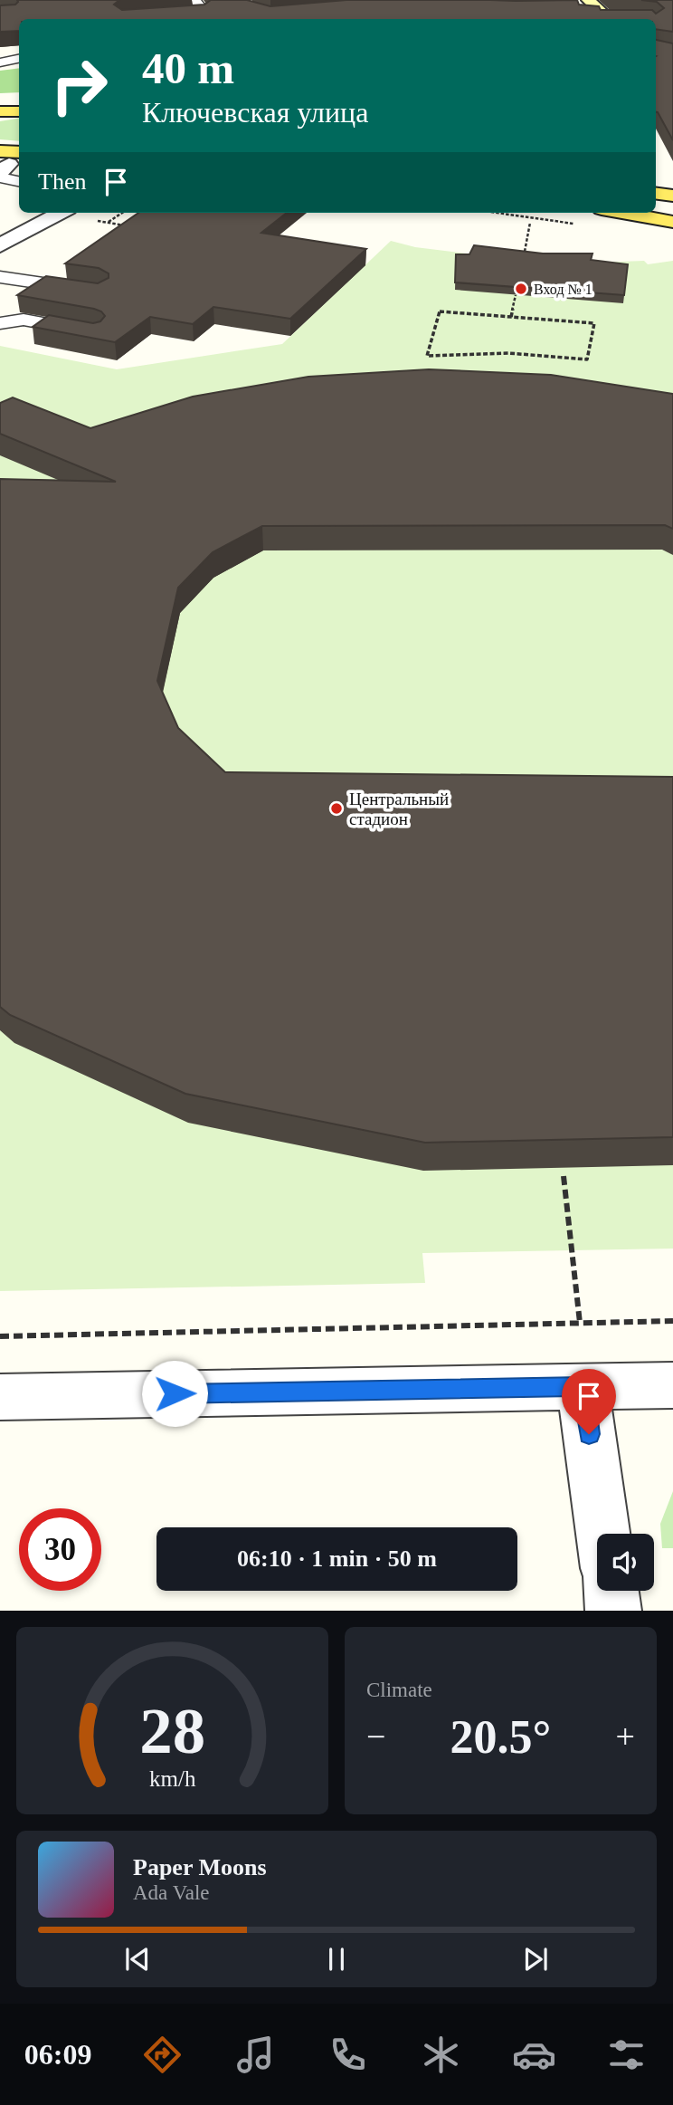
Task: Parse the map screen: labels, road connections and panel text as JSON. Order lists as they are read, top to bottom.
{
  "places": ["Вход № 1", "Центральный стадион"],
  "page": {
    "turn": ["40 m", "Ключевская улица"],
    "then": "Then",
    "limit": "30",
    "trip": "06:10 · 1 min · 50 m",
    "tile": "Climate",
    "heat": ["−", "20.5°", "+"],
    "song": ["Paper Moons", "Ada Vale"],
    "tabs": "06:09",
    "gauge": ["28", "km/h"]
  }
}
